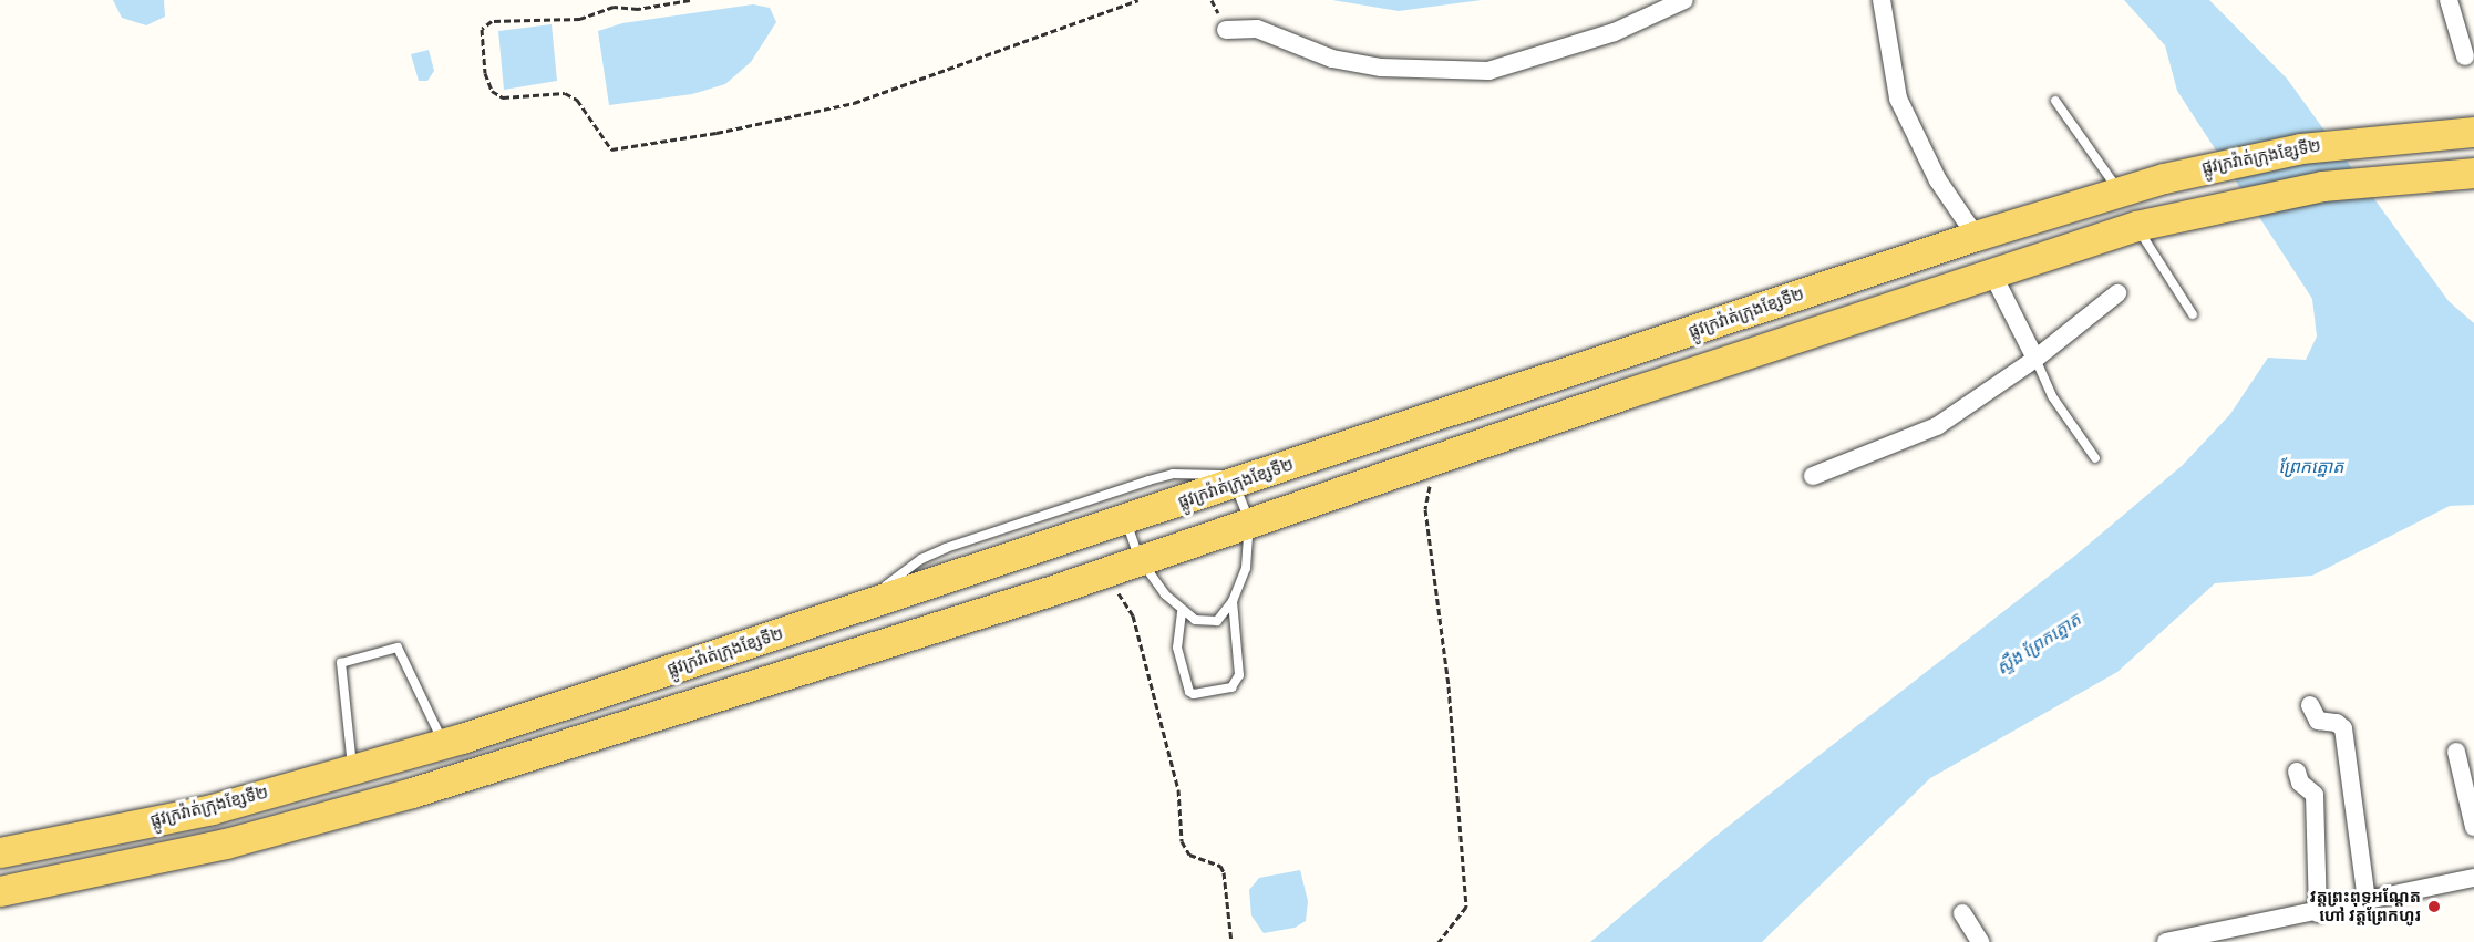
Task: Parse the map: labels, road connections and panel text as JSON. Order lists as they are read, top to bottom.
{
  "streets": {
    "main road": ["ផ្លូវក្រវ៉ាត់ក្រុងខ្សែទី២"]
  },
  "water": ["ព្រែកត្នោត", "ស្ទឹង ព្រែកត្នោត"],
  "places": ["វត្តព្រះពុទ្ធអណ្តែត ហៅ វត្តព្រែកហូរ"]
}
